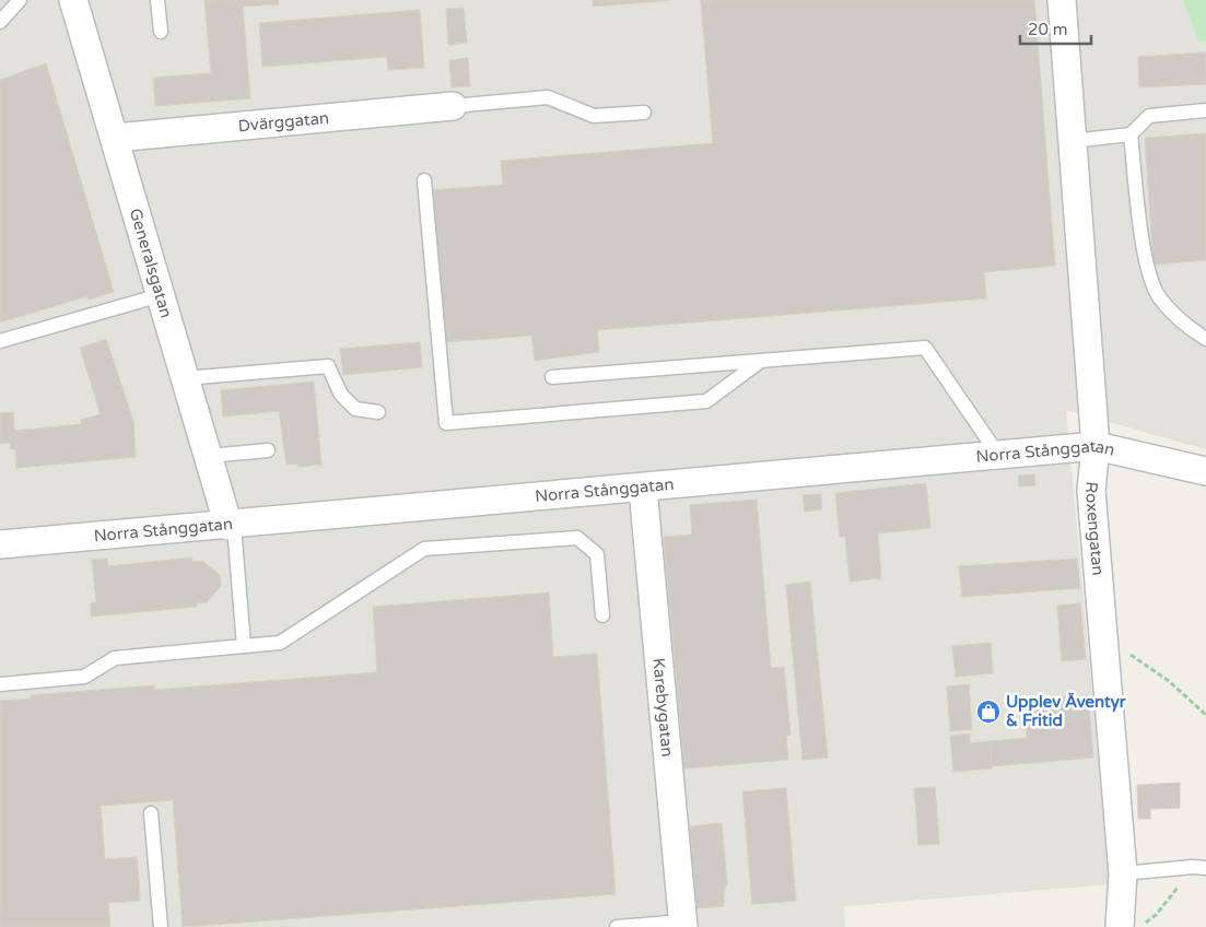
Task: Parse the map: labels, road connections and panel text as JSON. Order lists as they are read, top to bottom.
{
  "streets": {
    "street": [
      "Dvärggatan",
      "Generalsgatan",
      "Norra Stånggatan",
      "Roxengatan",
      "Karebygatan"
    ]
  },
  "crossings": [
    ["Dvärggatan", "Generalsgatan"],
    ["Generalsgatan", "Norra Stånggatan"],
    ["Norra Stånggatan", "Roxengatan"],
    ["Norra Stånggatan", "Karebygatan"]
  ],
  "places": {
    "shop": ["Upplev Äventyr & Fritid"]
  },
  "scale_bar": "20 m"
}
